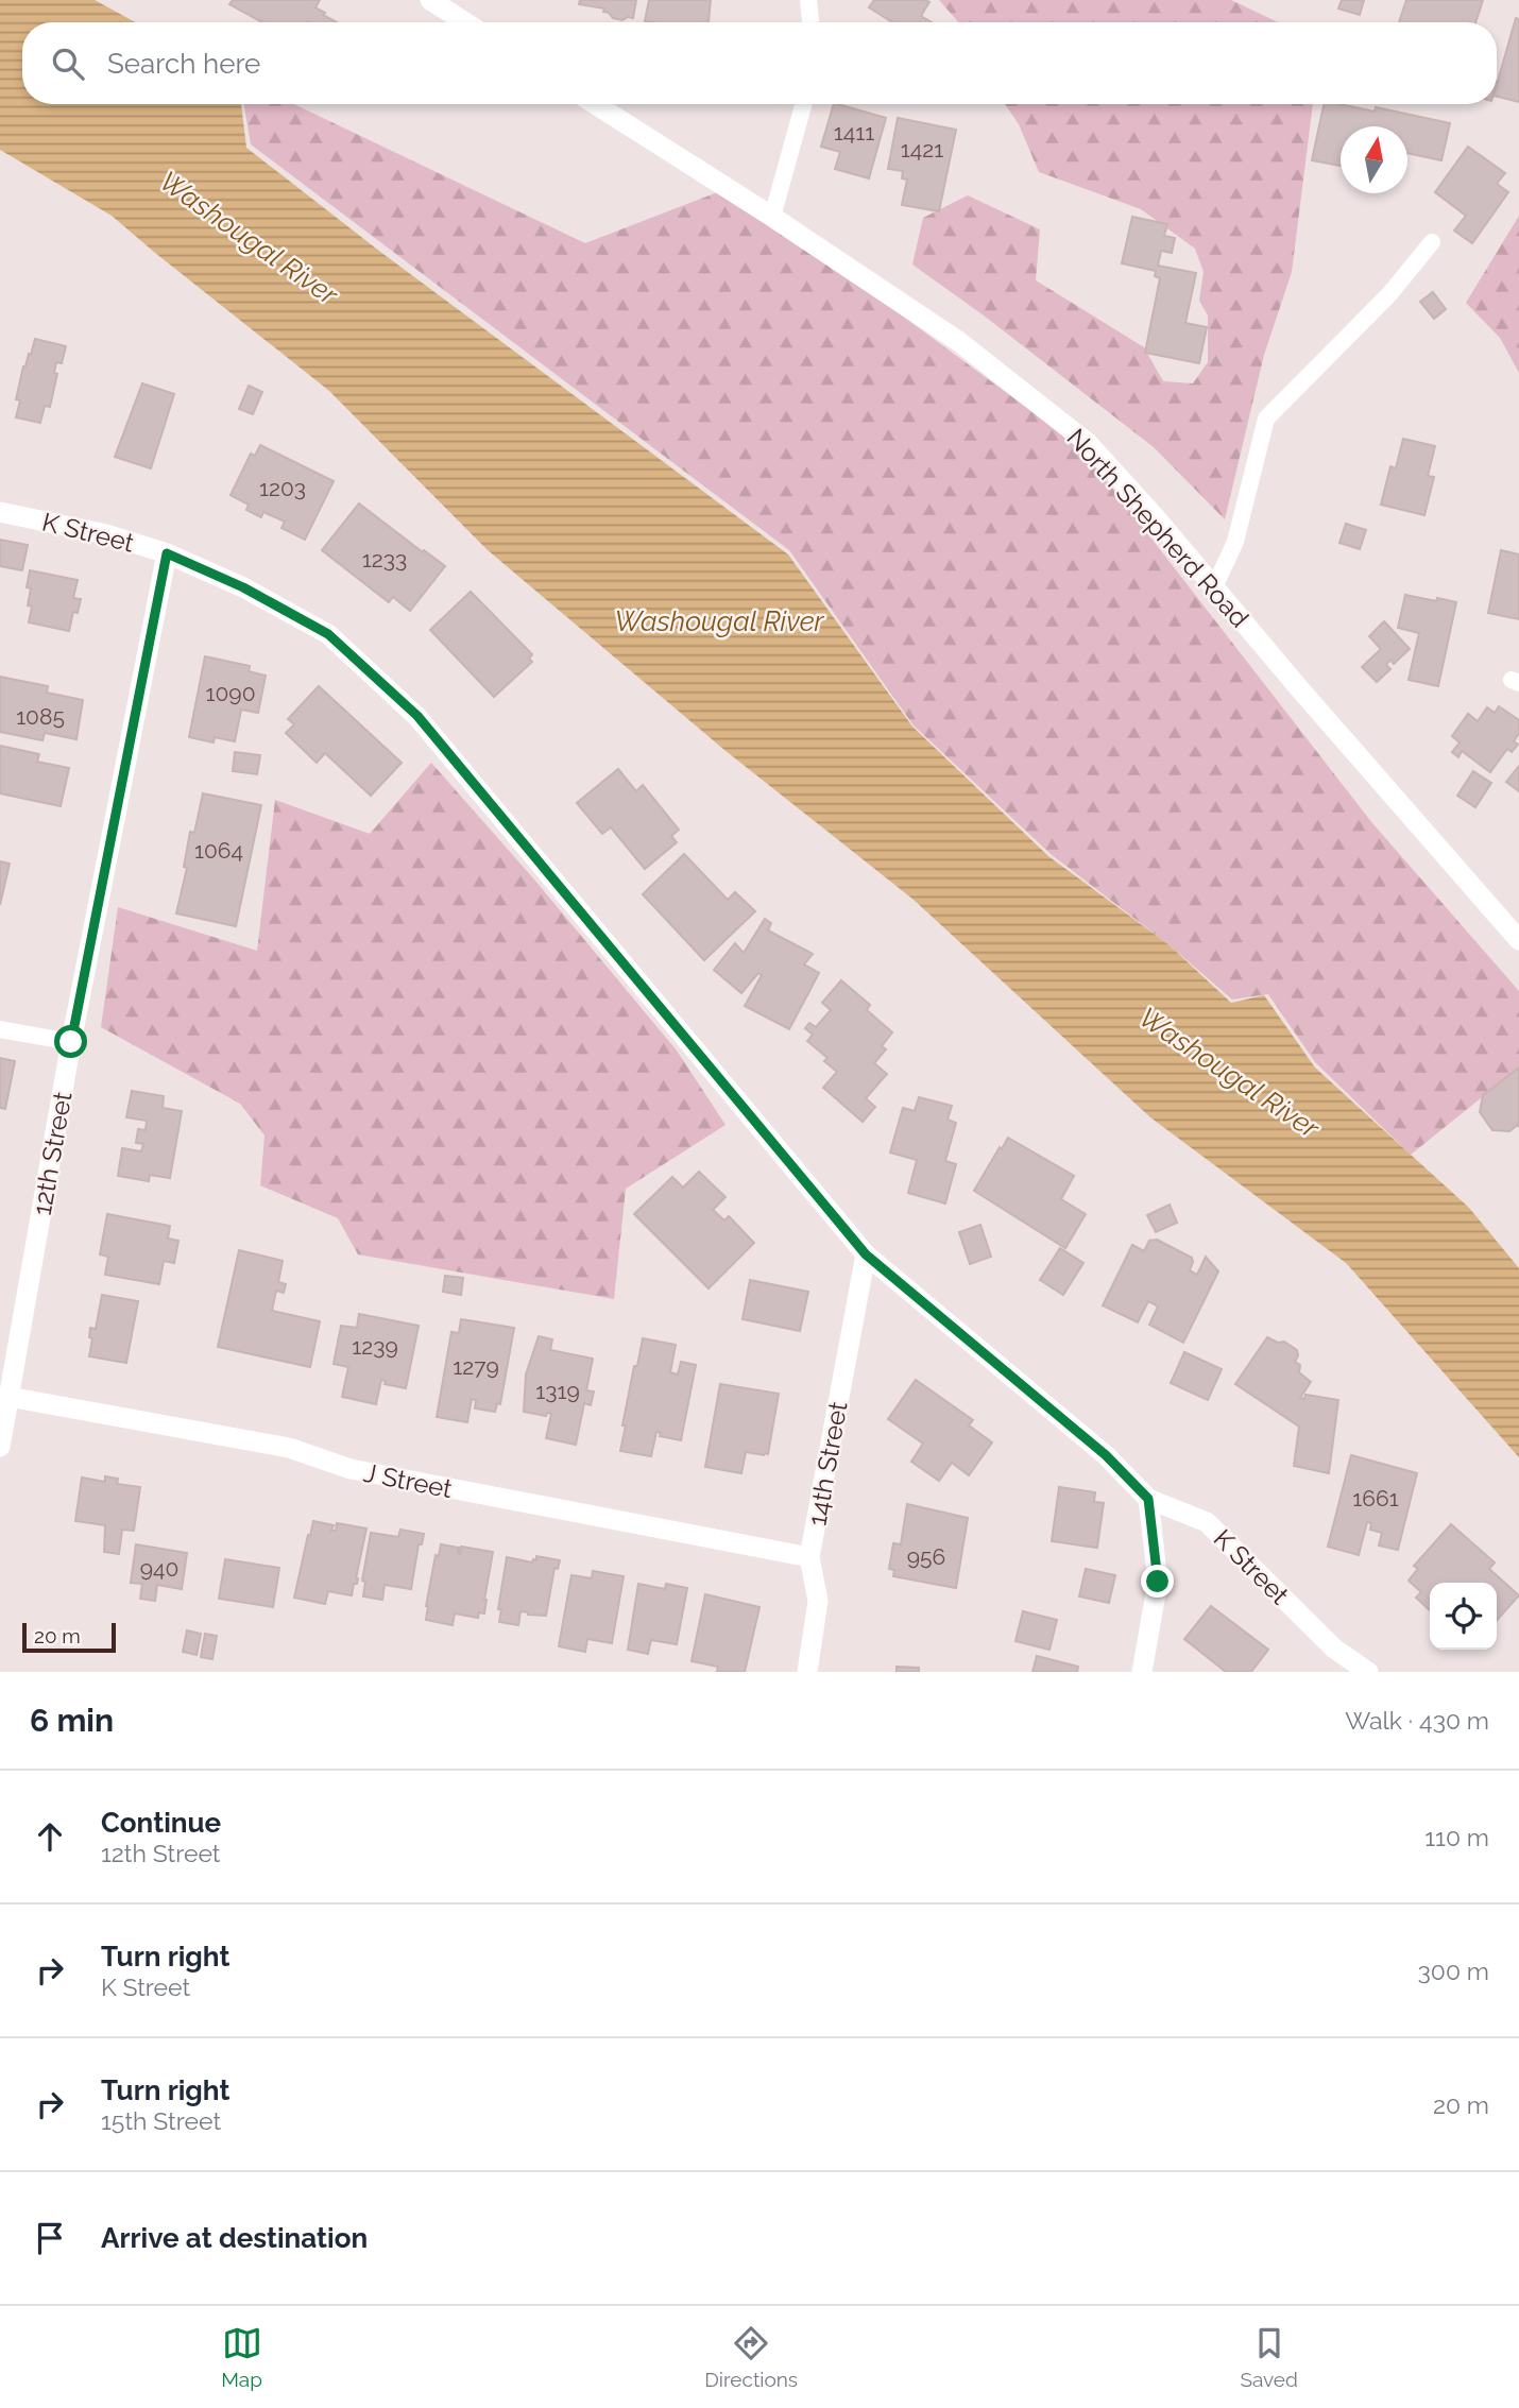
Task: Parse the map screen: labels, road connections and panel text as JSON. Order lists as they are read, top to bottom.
{
  "streets": {
    "street": [
      "North Shepherd Road",
      "K Street",
      "12th Street",
      "14th Street",
      "J Street"
    ]
  },
  "crossings": [
    ["K Street", "12th Street"],
    ["K Street", "14th Street"],
    ["12th Street", "J Street"],
    ["14th Street", "J Street"]
  ],
  "water": ["Washougal River"],
  "house_numbers": [
    "1411",
    "1421",
    "1203",
    "1233",
    "1090",
    "1085",
    "1064",
    "1239",
    "1279",
    "1319",
    "1661",
    "956",
    "940"
  ],
  "scale_bar": "20 m",
  "north": "top",
  "page": {
    "search": "Search here",
    "scale": "20 m",
    "heading": ["6 min", "Walk · 430 m"],
    "list": [
      ["Continue", "12th Street", "110 m"],
      ["Turn right", "K Street", "300 m"],
      ["Turn right", "15th Street", "20 m"],
      "Arrive at destination"
    ],
    "nav": ["Map", "Directions", "Saved"]
  }
}
